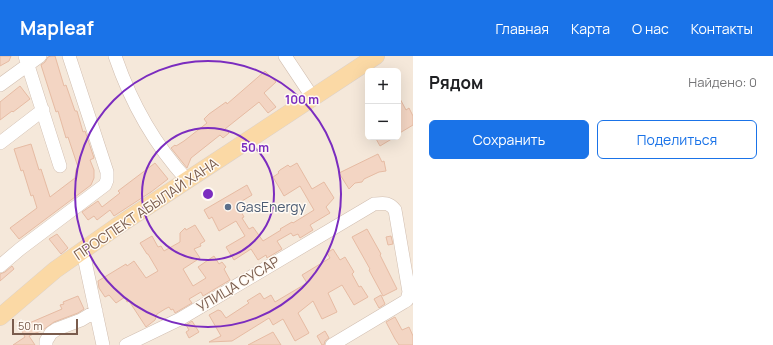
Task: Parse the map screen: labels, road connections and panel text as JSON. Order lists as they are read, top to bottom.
{
  "streets": {
    "main road": ["ПРОСПЕКТ АБЫЛАЙ ХАНА"],
    "street": ["УЛИЦА СУСАР"]
  },
  "places": ["GasEnergy"],
  "scale_bar": "50 m",
  "page": {
    "header": "Mapleaf",
    "nav": [
      "Главная",
      "Карта",
      "О нас",
      "Контакты"
    ],
    "heading": ["Рядом", "Найдено: 0"],
    "map_buttons": ["+", "−"],
    "buttons": ["Сохранить", "Поделиться"],
    "scale": "50 m"
  },
  "rings": ["100 m", "50 m"]
}
